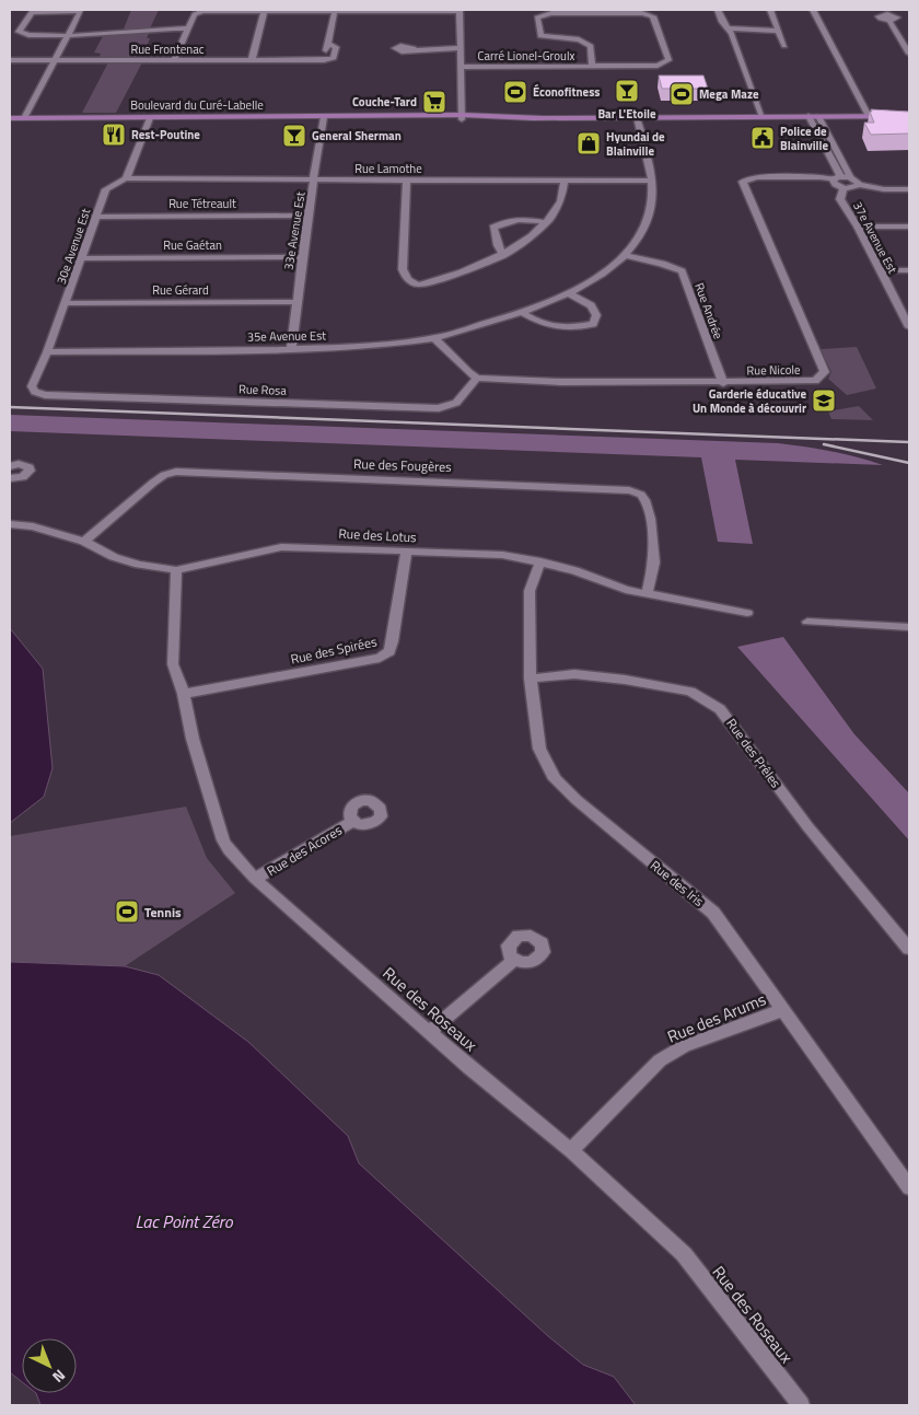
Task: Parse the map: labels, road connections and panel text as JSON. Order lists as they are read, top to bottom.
{
  "streets": {
    "main road": ["Boulevard du Curé-Labelle"],
    "street": [
      "Rue Frontenac",
      "Carré Lionel-Groulx",
      "Rue Lamothe",
      "Rue Tétreault",
      "33e Avenue Est",
      "37e Avenue Est",
      "Rue Gaétan",
      "30e Avenue Est",
      "Rue Gérard",
      "Rue Andrée",
      "35e Avenue Est",
      "Rue Nicole",
      "Rue Rosa",
      "Rue des Fougères",
      "Rue des Lotus",
      "Rue des Spirées",
      "Rue des Prêles",
      "Rue des Acores",
      "Rue des Iris",
      "Rue des Roseaux",
      "Rue des Arums"
    ]
  },
  "crossings": [
    ["Boulevard du Curé-Labelle", "33e Avenue Est"],
    ["Boulevard du Curé-Labelle", "35e Avenue Est"],
    ["Rue Lamothe", "33e Avenue Est"],
    ["Rue Lamothe", "30e Avenue Est"],
    ["Rue Lamothe", "35e Avenue Est"],
    ["Rue Tétreault", "33e Avenue Est"],
    ["Rue Tétreault", "30e Avenue Est"],
    ["33e Avenue Est", "Rue Gaétan"],
    ["33e Avenue Est", "Rue Gérard"],
    ["33e Avenue Est", "35e Avenue Est"],
    ["Rue Gaétan", "30e Avenue Est"],
    ["30e Avenue Est", "Rue Gérard"],
    ["30e Avenue Est", "35e Avenue Est"],
    ["30e Avenue Est", "Rue Rosa"],
    ["Rue Andrée", "35e Avenue Est"],
    ["Rue Andrée", "Rue Nicole"],
    ["Rue Nicole", "Rue Rosa"],
    ["Rue des Fougères", "Rue des Lotus"],
    ["Rue des Lotus", "Rue des Spirées"],
    ["Rue des Lotus", "Rue des Iris"],
    ["Rue des Lotus", "Rue des Roseaux"],
    ["Rue des Spirées", "Rue des Roseaux"],
    ["Rue des Prêles", "Rue des Iris"],
    ["Rue des Acores", "Rue des Roseaux"],
    ["Rue des Iris", "Rue des Arums"],
    ["Rue des Roseaux", "Rue des Arums"]
  ],
  "water": ["Lac Point Zéro"],
  "places": {
    "bar": ["Bar L'Etoile", "General Sherman"],
    "sports": ["Éconofitness", "Mega Maze", "Tennis"],
    "supermarket": ["Couche-Tard"],
    "restaurant": ["Rest-Poutine"],
    "public building": ["Police de Blainville"],
    "shop": ["Hyundai de Blainville"],
    "school or university": ["Garderie éducative Un Monde à découvrir"]
  },
  "north": "bottom right"
}
